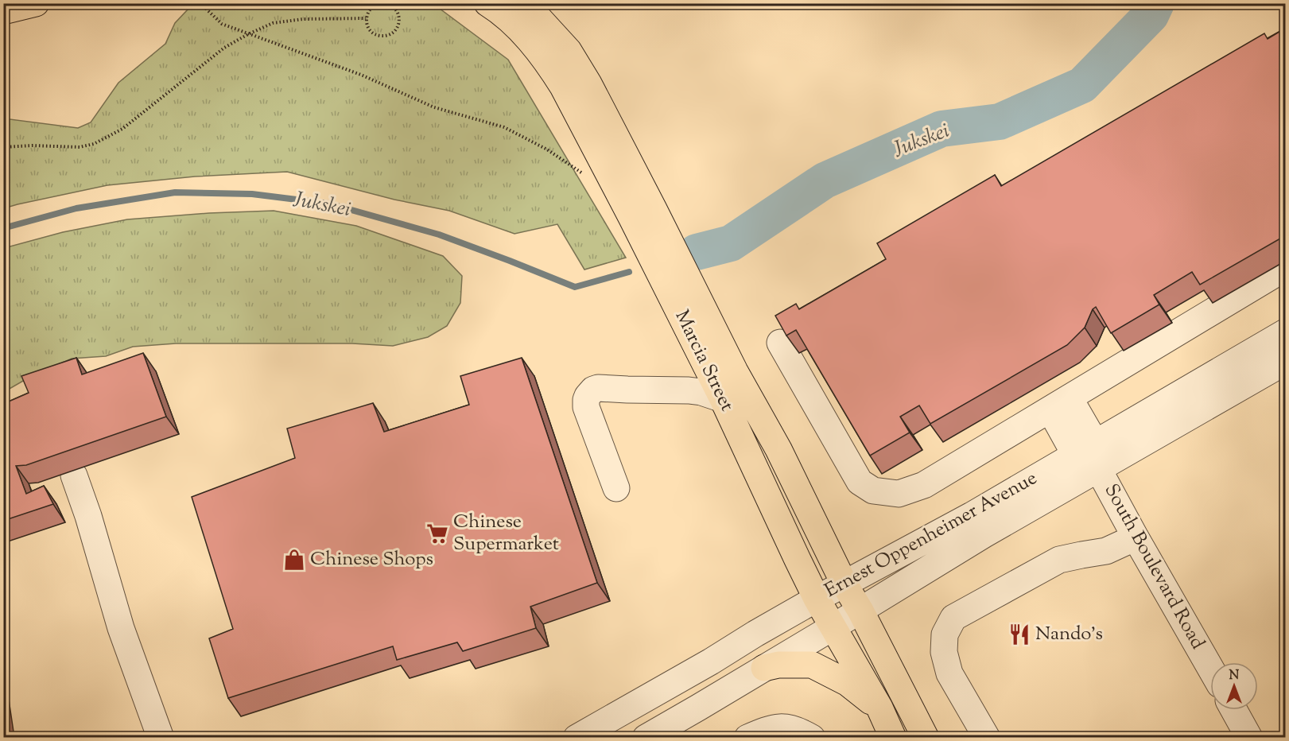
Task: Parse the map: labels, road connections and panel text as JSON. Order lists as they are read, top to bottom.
{
  "streets": {
    "main road": ["Marcia Street"],
    "street": ["Ernest Oppenheimer Avenue", "South Boulevard Road"]
  },
  "crossings": [
    ["Marcia Street", "Ernest Oppenheimer Avenue"],
    ["Ernest Oppenheimer Avenue", "South Boulevard Road"]
  ],
  "water": ["Jukskei"],
  "places": {
    "supermarket": ["Chinese Supermarket"],
    "shop": ["Chinese Shops"],
    "restaurant": ["Nando's"]
  },
  "north": "top"
}
